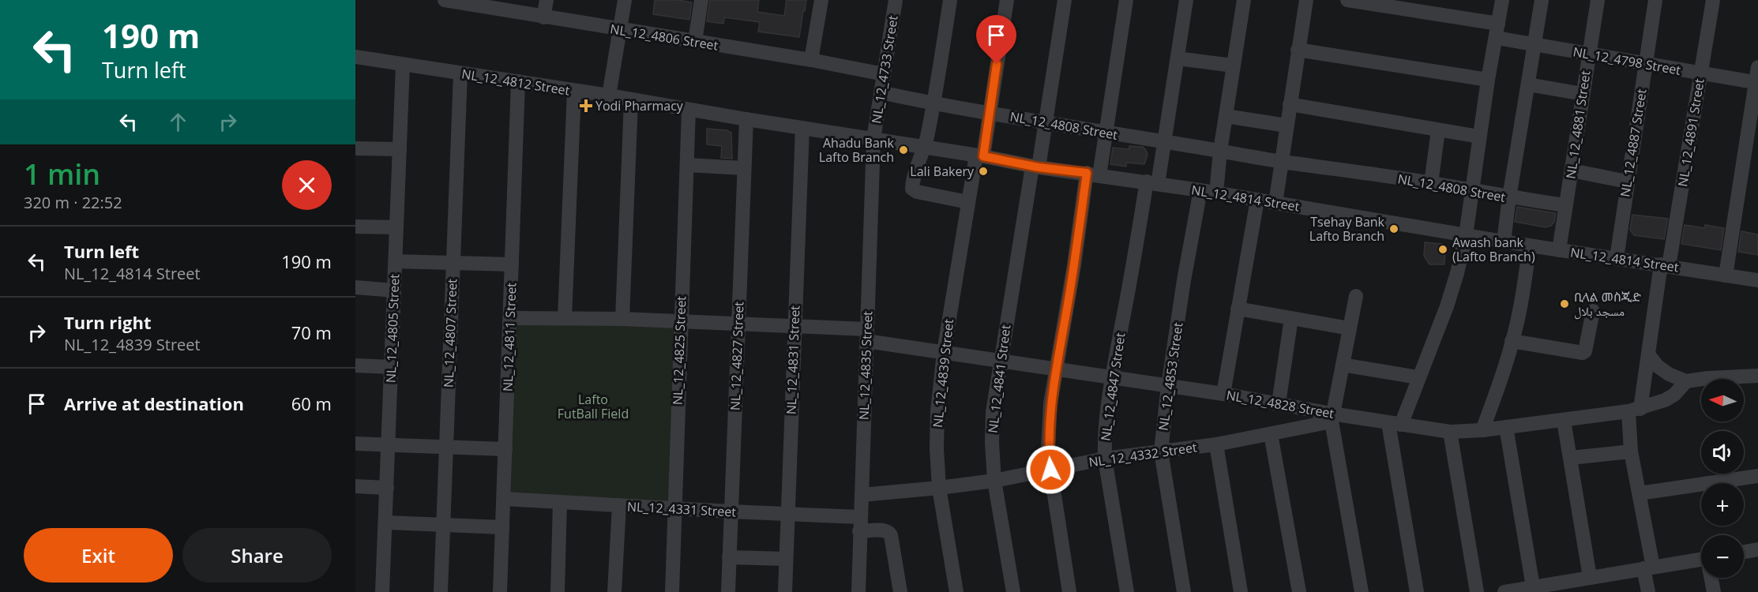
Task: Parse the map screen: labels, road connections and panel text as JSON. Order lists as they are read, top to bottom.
{
  "streets": {
    "street": [
      "NL_12_4806 Street",
      "NL_12_4798 Street",
      "NL_12_4733 Street",
      "NL_12_4812 Street",
      "NL_12_4881 Street",
      "NL_12_4808 Street",
      "NL_12_4891 Street",
      "NL_12_4887 Street",
      "NL_12_4814 Street",
      "NL_12_4805 Street",
      "NL_12_4807 Street",
      "NL_12_4811 Street",
      "NL_12_4825 Street",
      "NL_12_4827 Street",
      "NL_12_4831 Street",
      "NL_12_4835 Street",
      "NL_12_4839 Street",
      "NL_12_4853 Street",
      "NL_12_4841 Street",
      "NL_12_4847 Street",
      "NL_12_4828 Street",
      "NL_12_4332 Street",
      "NL_12_4331 Street"
    ]
  },
  "crossings": [
    ["NL_12_4806 Street", "NL_12_4733 Street"],
    ["NL_12_4798 Street", "NL_12_4881 Street"],
    ["NL_12_4798 Street", "NL_12_4891 Street"],
    ["NL_12_4798 Street", "NL_12_4887 Street"],
    ["NL_12_4733 Street", "NL_12_4812 Street"],
    ["NL_12_4733 Street", "NL_12_4808 Street"],
    ["NL_12_4733 Street", "NL_12_4814 Street"],
    ["NL_12_4733 Street", "NL_12_4835 Street"],
    ["NL_12_4812 Street", "NL_12_4814 Street"],
    ["NL_12_4812 Street", "NL_12_4805 Street"],
    ["NL_12_4812 Street", "NL_12_4807 Street"],
    ["NL_12_4812 Street", "NL_12_4811 Street"],
    ["NL_12_4812 Street", "NL_12_4825 Street"],
    ["NL_12_4812 Street", "NL_12_4827 Street"],
    ["NL_12_4812 Street", "NL_12_4831 Street"],
    ["NL_12_4812 Street", "NL_12_4835 Street"],
    ["NL_12_4881 Street", "NL_12_4808 Street"],
    ["NL_12_4881 Street", "NL_12_4814 Street"],
    ["NL_12_4808 Street", "NL_12_4839 Street"],
    ["NL_12_4808 Street", "NL_12_4841 Street"],
    ["NL_12_4808 Street", "NL_12_4847 Street"],
    ["NL_12_4891 Street", "NL_12_4814 Street"],
    ["NL_12_4891 Street", "NL_12_4828 Street"],
    ["NL_12_4887 Street", "NL_12_4814 Street"],
    ["NL_12_4814 Street", "NL_12_4835 Street"],
    ["NL_12_4814 Street", "NL_12_4839 Street"],
    ["NL_12_4814 Street", "NL_12_4853 Street"],
    ["NL_12_4814 Street", "NL_12_4841 Street"],
    ["NL_12_4814 Street", "NL_12_4847 Street"],
    ["NL_12_4811 Street", "NL_12_4828 Street"],
    ["NL_12_4811 Street", "NL_12_4331 Street"],
    ["NL_12_4825 Street", "NL_12_4828 Street"],
    ["NL_12_4825 Street", "NL_12_4331 Street"],
    ["NL_12_4827 Street", "NL_12_4828 Street"],
    ["NL_12_4827 Street", "NL_12_4331 Street"],
    ["NL_12_4831 Street", "NL_12_4828 Street"],
    ["NL_12_4831 Street", "NL_12_4331 Street"],
    ["NL_12_4835 Street", "NL_12_4828 Street"],
    ["NL_12_4835 Street", "NL_12_4332 Street"],
    ["NL_12_4835 Street", "NL_12_4331 Street"],
    ["NL_12_4839 Street", "NL_12_4828 Street"],
    ["NL_12_4839 Street", "NL_12_4332 Street"],
    ["NL_12_4853 Street", "NL_12_4828 Street"],
    ["NL_12_4853 Street", "NL_12_4332 Street"],
    ["NL_12_4841 Street", "NL_12_4828 Street"],
    ["NL_12_4841 Street", "NL_12_4332 Street"],
    ["NL_12_4847 Street", "NL_12_4828 Street"],
    ["NL_12_4847 Street", "NL_12_4332 Street"],
    ["NL_12_4828 Street", "NL_12_4332 Street"]
  ],
  "parks": ["Lafto FutBall Field"],
  "places": {
    "health": ["Yodi Pharmacy"],
    "other": [
      "Ahadu Bank Lafto Branch",
      "Lali Bakery",
      "Tsehay Bank Lafto Branch",
      "Awash bank (Lafto Branch)",
      "ቢላል መስጂድ مسجد بلال"
    ]
  },
  "north": "left",
  "page": {
    "turn": ["190 m", "Turn left"],
    "heading": ["1 min", "320 m · 22:52"],
    "list": [
      {
        "name": "Turn left",
        "note": "NL_12_4814 Street",
        "value": "190 m"
      },
      {
        "name": "Turn right",
        "note": "NL_12_4839 Street",
        "value": "70 m"
      },
      {
        "name": "Arrive at destination",
        "value": "60 m"
      }
    ],
    "map_buttons": ["+", "−"],
    "buttons": ["Exit", "Share"]
  }
}
